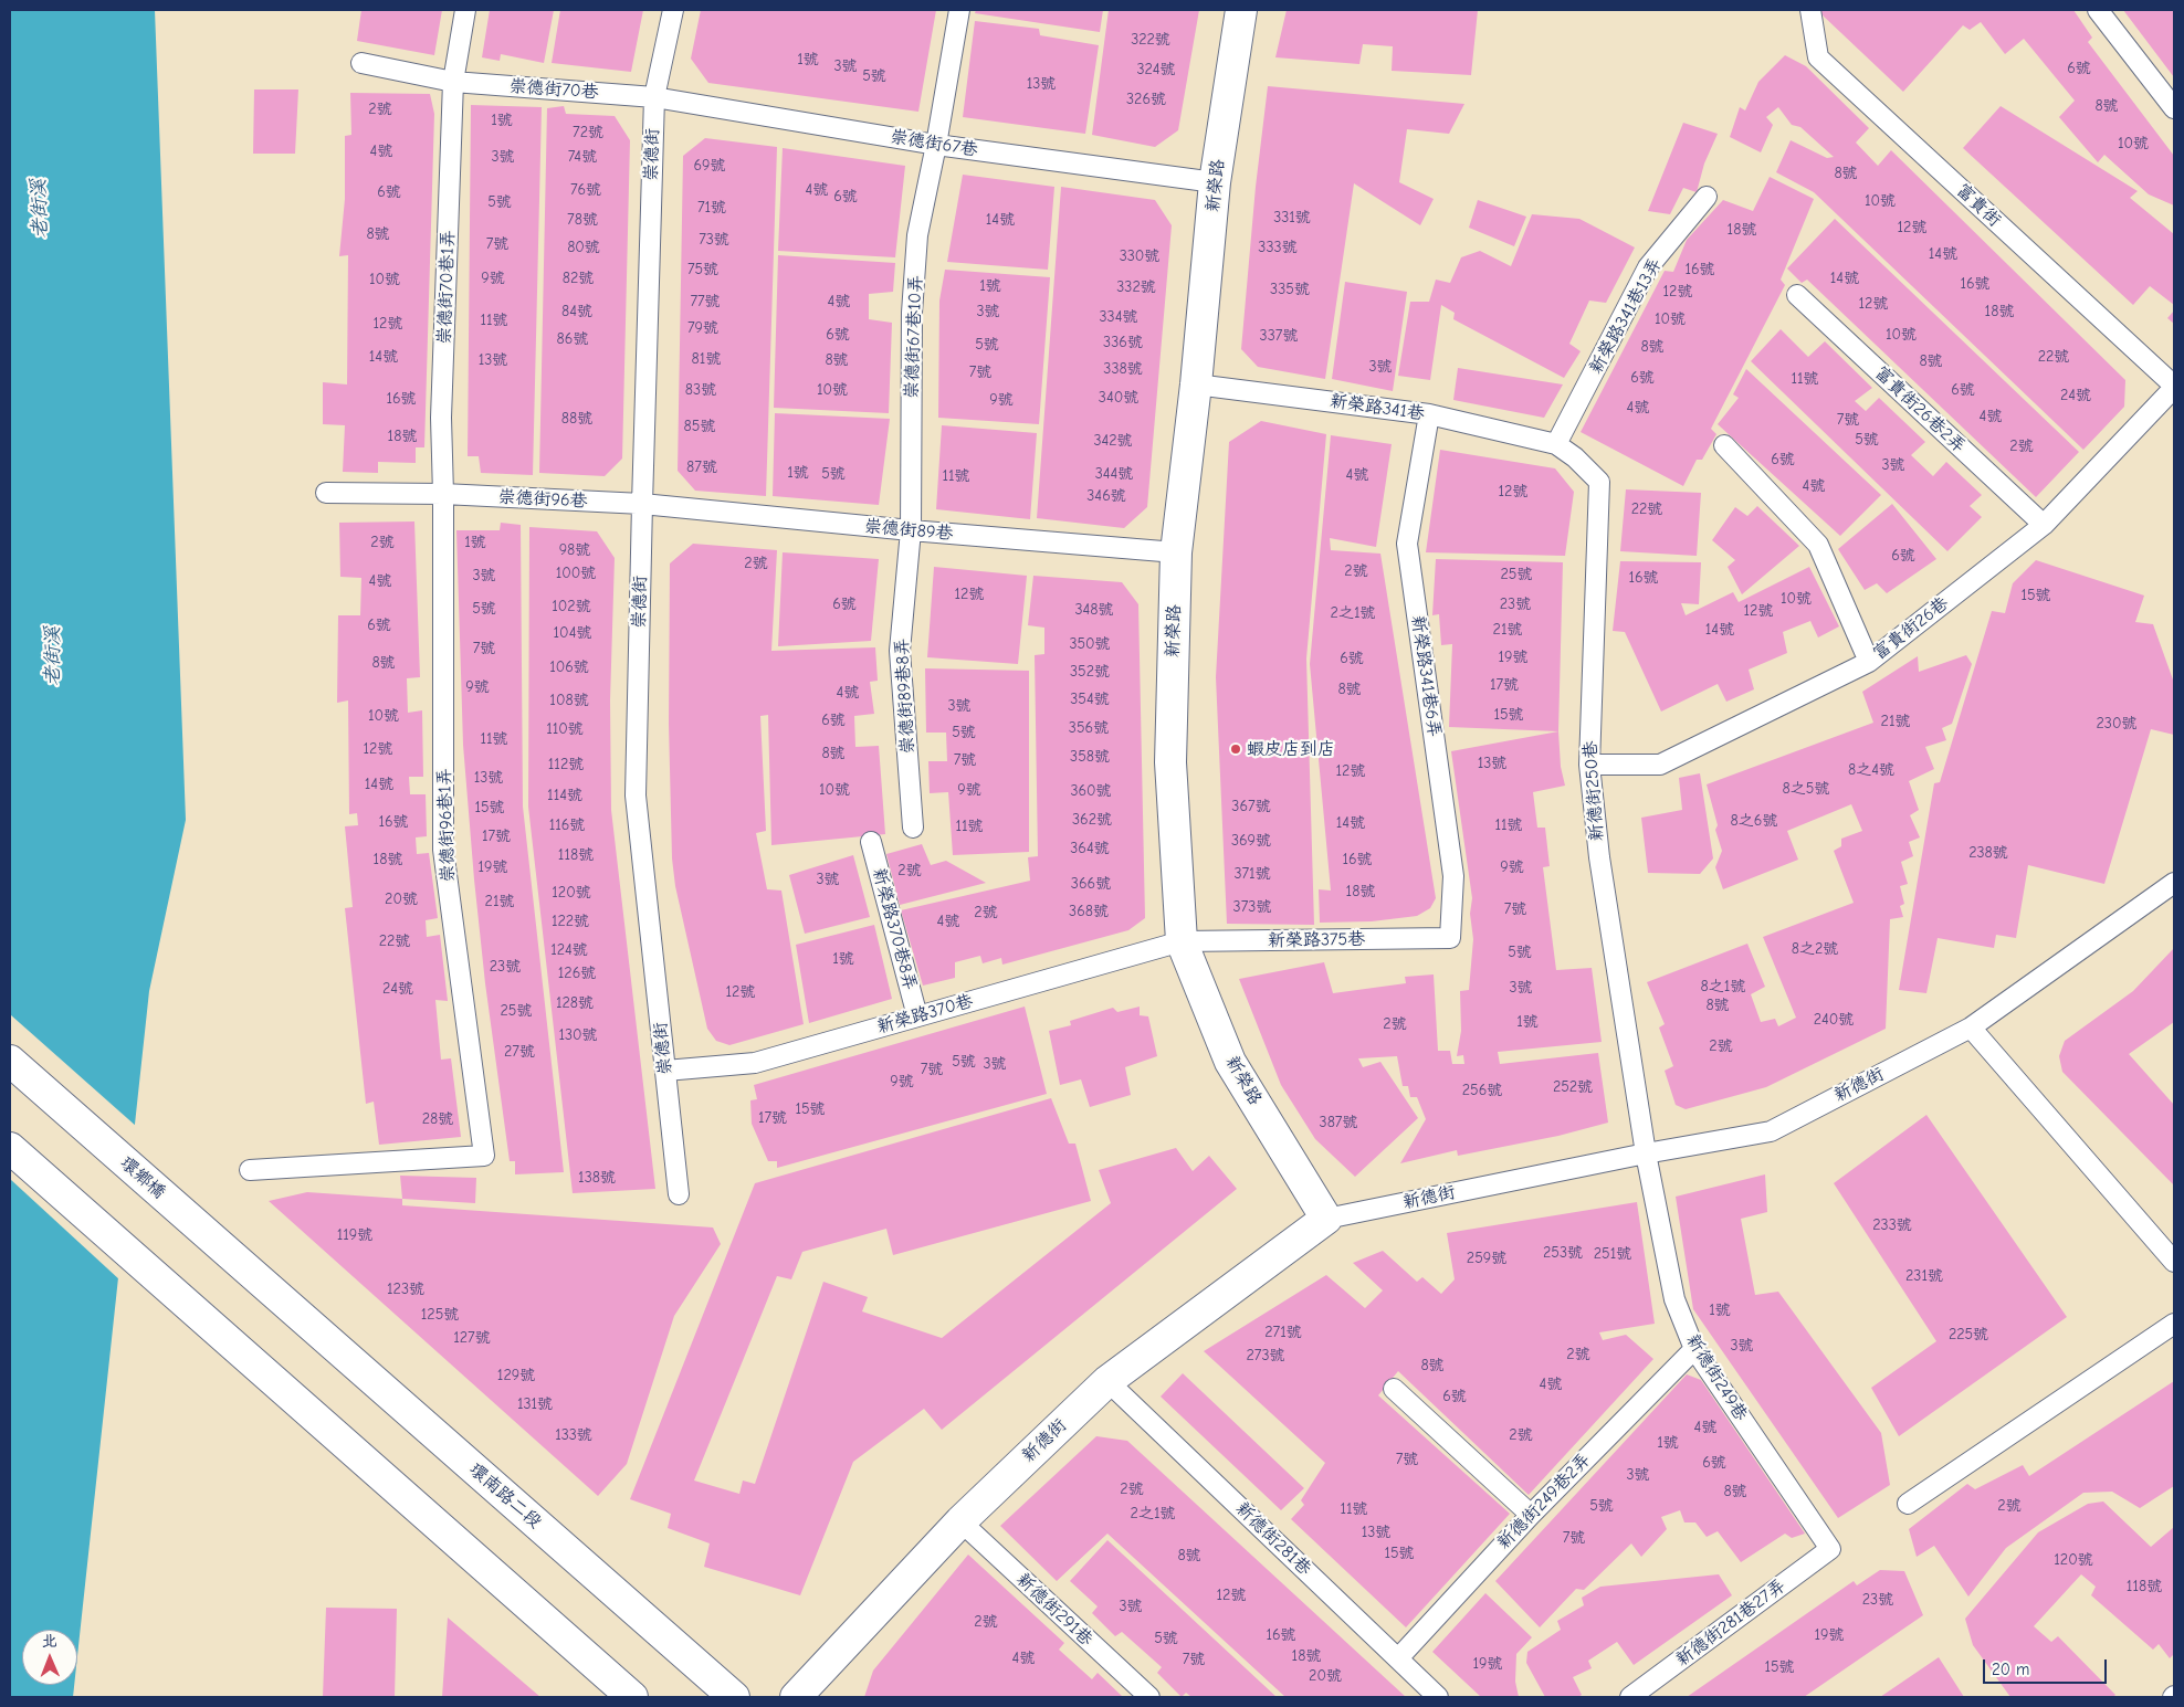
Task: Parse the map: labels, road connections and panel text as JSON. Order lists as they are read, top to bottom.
{
  "streets": {
    "street": [
      "新榮路",
      "新德街",
      "環鄉橋",
      "環南路二段"
    ],
    "lane": [
      "崇德街70巷",
      "崇德街67巷",
      "崇德街",
      "富貴街",
      "崇德街70巷1弄",
      "新榮路341巷13弄",
      "崇德街67巷10弄",
      "新榮路341巷",
      "富貴街26巷2弄",
      "崇德街96巷",
      "崇德街89巷",
      "富貴街26巷",
      "新榮路341巷6弄",
      "崇德街89巷8弄",
      "新德街250巷",
      "崇德街96巷1弄",
      "新榮路370巷8弄",
      "新榮路375巷",
      "新榮路370巷",
      "新德街249巷",
      "新德街249巷2弄",
      "新德街281巷",
      "新德街291巷",
      "新德街281巷27弄"
    ]
  },
  "crossings": [
    ["崇德街70巷", "崇德街67巷"],
    ["崇德街70巷", "崇德街"],
    ["崇德街70巷", "崇德街70巷1弄"],
    ["崇德街67巷", "崇德街"],
    ["崇德街67巷", "新榮路"],
    ["崇德街67巷", "崇德街67巷10弄"],
    ["崇德街", "崇德街96巷"],
    ["崇德街", "崇德街89巷"],
    ["崇德街", "新榮路370巷"],
    ["新榮路", "新榮路341巷"],
    ["新榮路", "崇德街89巷"],
    ["新榮路", "新榮路375巷"],
    ["新榮路", "新榮路370巷"],
    ["新榮路", "新德街"],
    ["富貴街", "富貴街26巷"],
    ["崇德街70巷1弄", "崇德街96巷"],
    ["崇德街70巷1弄", "崇德街96巷1弄"],
    ["新榮路341巷13弄", "新榮路341巷"],
    ["新榮路341巷13弄", "新德街250巷"],
    ["崇德街67巷10弄", "崇德街89巷"],
    ["崇德街67巷10弄", "崇德街89巷8弄"],
    ["新榮路341巷", "新榮路341巷6弄"],
    ["新榮路341巷", "新德街250巷"],
    ["富貴街26巷2弄", "富貴街26巷"],
    ["崇德街96巷", "崇德街89巷"],
    ["崇德街96巷", "崇德街96巷1弄"],
    ["崇德街89巷", "崇德街89巷8弄"],
    ["富貴街26巷", "新德街250巷"],
    ["新榮路341巷6弄", "新榮路375巷"],
    ["新德街250巷", "新德街"],
    ["新德街250巷", "新德街249巷"],
    ["新榮路370巷8弄", "新榮路370巷"],
    ["新榮路375巷", "新榮路370巷"],
    ["新德街", "新德街249巷"],
    ["新德街", "新德街281巷"],
    ["新德街", "新德街291巷"],
    ["環鄉橋", "環南路二段"],
    ["新德街249巷", "新德街249巷2弄"],
    ["新德街249巷", "新德街281巷27弄"],
    ["新德街249巷2弄", "新德街281巷"]
  ],
  "water": ["老街溪"],
  "places": ["蝦皮店到店"],
  "house_numbers": [
    "322號",
    "1號",
    "3號",
    "6號",
    "324號",
    "5號",
    "13號",
    "326號",
    "8號",
    "2號",
    "1號",
    "72號",
    "10號",
    "4號",
    "3號",
    "74號",
    "69號",
    "8號",
    "76號",
    "4號",
    "6號",
    "6號",
    "10號",
    "5號",
    "71號",
    "331號",
    "78號",
    "14號",
    "12號",
    "18號",
    "8號",
    "73號",
    "7號",
    "80號",
    "333號",
    "14號",
    "330號",
    "75號",
    "16號",
    "9號",
    "82號",
    "14號",
    "10號",
    "16號",
    "1號",
    "332號",
    "335號",
    "12號",
    "77號",
    "4號",
    "12號",
    "84號",
    "3號",
    "18號",
    "334號",
    "10號",
    "11號",
    "12號",
    "79號",
    "6號",
    "10號",
    "337號",
    "86號",
    "336號",
    "5號",
    "8號",
    "14號",
    "22號",
    "81號",
    "13號",
    "8號",
    "8號",
    "3號",
    "338號",
    "7號",
    "6號",
    "11號",
    "83號",
    "10號",
    "6號",
    "24號",
    "340號",
    "16號",
    "9號",
    "4號",
    "4號",
    "88號",
    "7號",
    "85號",
    "18號",
    "5號",
    "342號",
    "2號",
    "6號",
    "3號",
    "87號",
    "1號",
    "5號",
    "344號",
    "4號",
    "11號",
    "4號",
    "12號",
    "346號",
    "22號",
    "2號",
    "1號",
    "98號",
    "6號",
    "2號",
    "2號",
    "100號",
    "25號",
    "3號",
    "16號",
    "4號",
    "12號",
    "15號",
    "10號",
    "6號",
    "23號",
    "102號",
    "5號",
    "348號",
    "12號",
    "2之1號",
    "6號",
    "21號",
    "14號",
    "104號",
    "350號",
    "7號",
    "19號",
    "6號",
    "8號",
    "106號",
    "352號",
    "17號",
    "9號",
    "8號",
    "4號",
    "354號",
    "108號",
    "3號",
    "15號",
    "10號",
    "6號",
    "21號",
    "230號",
    "356號",
    "110號",
    "5號",
    "11號",
    "12號",
    "8號",
    "358號",
    "7號",
    "13號",
    "112號",
    "8之4號",
    "12號",
    "13號",
    "14號",
    "8之5號",
    "10號",
    "9號",
    "360號",
    "114號",
    "367號",
    "15號",
    "362號",
    "8之6號",
    "16號",
    "14號",
    "116號",
    "11號",
    "11號",
    "17號",
    "369號",
    "364號",
    "238號",
    "118號",
    "18號",
    "16號",
    "19號",
    "9號",
    "2號",
    "371號",
    "3號",
    "366號",
    "18號",
    "120號",
    "20號",
    "21號",
    "373號",
    "7號",
    "368號",
    "2號",
    "122號",
    "4號",
    "22號",
    "8之2號",
    "124號",
    "5號",
    "1號",
    "23號",
    "126號",
    "8之1號",
    "3號",
    "24號",
    "12號",
    "128號",
    "8號",
    "25號",
    "240號",
    "1號",
    "2號",
    "130號",
    "2號",
    "27號",
    "5號",
    "3號",
    "7號",
    "9號",
    "252號",
    "256號",
    "15號",
    "17號",
    "28號",
    "387號",
    "138號",
    "233號",
    "119號",
    "253號",
    "251號",
    "259號",
    "231號",
    "123號",
    "1號",
    "125號",
    "271號",
    "225號",
    "127號",
    "3號",
    "2號",
    "273號",
    "8號",
    "129號",
    "4號",
    "6號",
    "131號",
    "4號",
    "133號",
    "2號",
    "1號",
    "7號",
    "6號",
    "3號",
    "2號",
    "8號",
    "5號",
    "2號",
    "11號",
    "2之1號",
    "13號",
    "7號",
    "15號",
    "8號",
    "120號",
    "118號",
    "12號",
    "23號",
    "3號",
    "2號",
    "16號",
    "19號",
    "5號",
    "18號",
    "4號",
    "7號",
    "19號",
    "15號",
    "20號"
  ],
  "scale_bar": "20 m",
  "north": "top"
}
